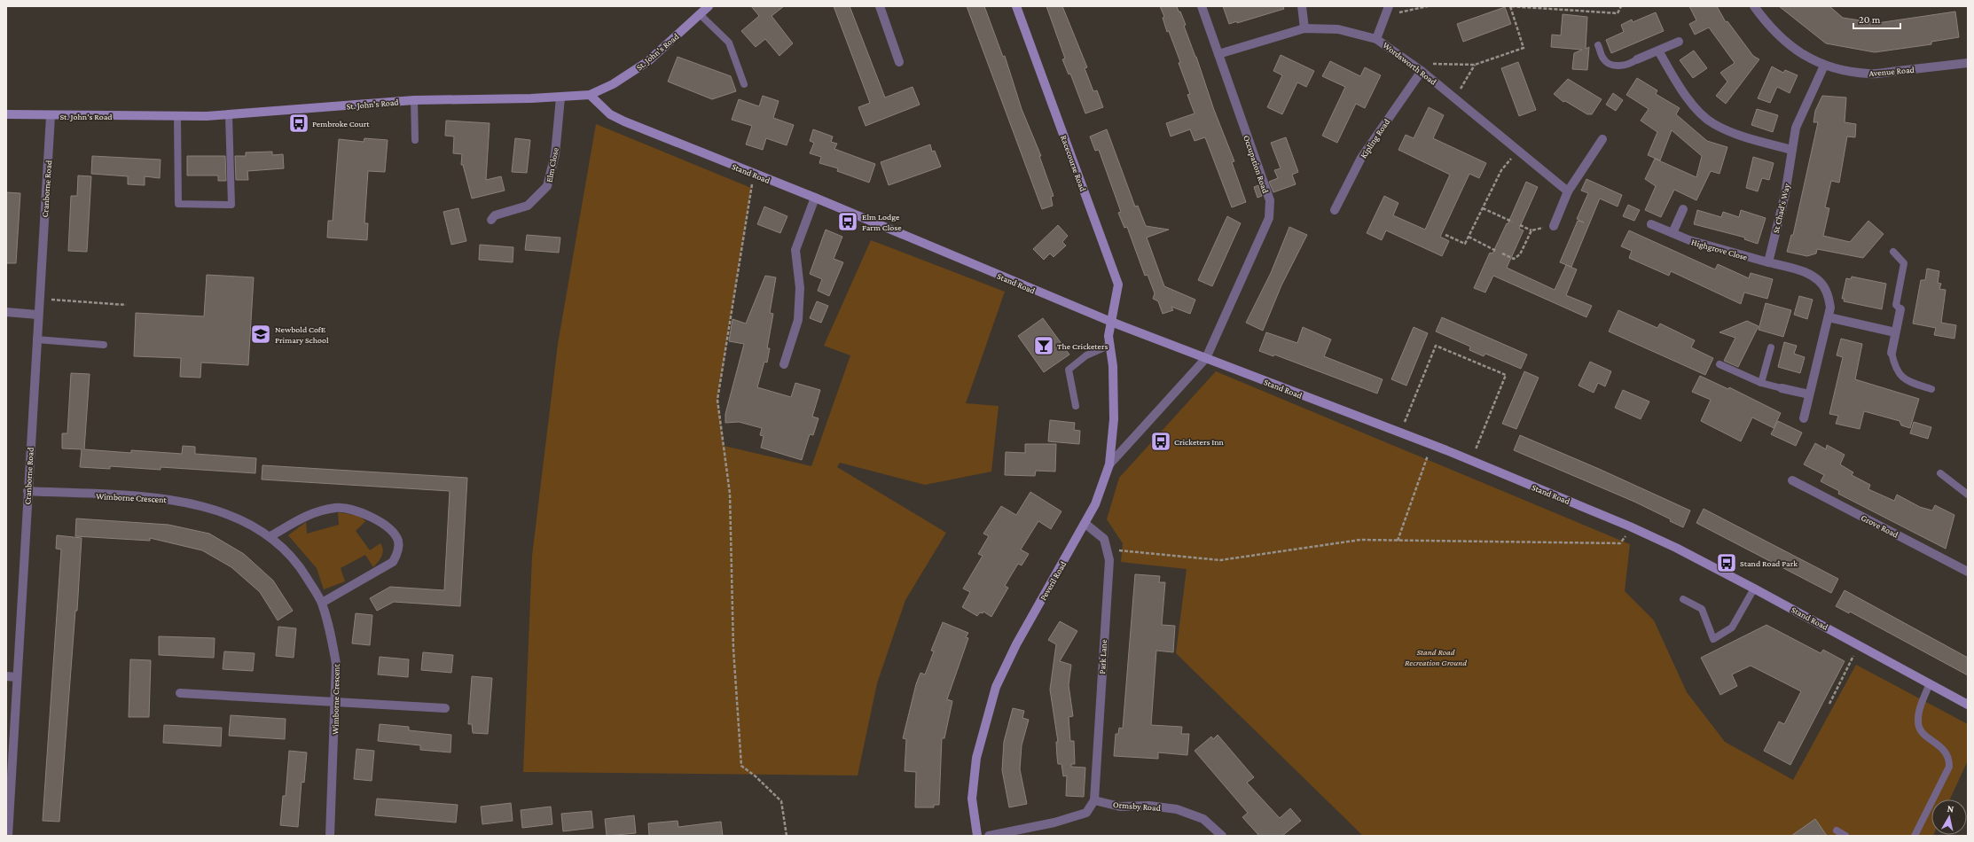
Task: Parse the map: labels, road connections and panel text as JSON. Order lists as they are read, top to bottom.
{
  "streets": {
    "street": [
      "St. John's Road",
      "Wordsworth Road",
      "Avenue Road",
      "Kipling Road",
      "Racecourse Road",
      "Occupation Road",
      "Elm Close",
      "Stand Road",
      "Cranborne Road",
      "St Chad's Way",
      "Highgrove Close",
      "Wimborne Crescent",
      "Grove Road",
      "Peveril Road",
      "Park Lane",
      "Ormsby Road"
    ]
  },
  "crossings": [
    ["St. John's Road", "Elm Close"],
    ["St. John's Road", "Stand Road"],
    ["St. John's Road", "Cranborne Road"],
    ["Wordsworth Road", "Kipling Road"],
    ["Wordsworth Road", "Occupation Road"],
    ["Avenue Road", "St Chad's Way"],
    ["Racecourse Road", "Stand Road"],
    ["Racecourse Road", "Peveril Road"],
    ["Occupation Road", "Stand Road"],
    ["Occupation Road", "Peveril Road"],
    ["Stand Road", "Peveril Road"],
    ["Cranborne Road", "Wimborne Crescent"],
    ["St Chad's Way", "Highgrove Close"],
    ["Peveril Road", "Park Lane"],
    ["Park Lane", "Ormsby Road"]
  ],
  "parks": ["Stand Road Recreation Ground"],
  "places": {
    "bus stop": [
      "Pembroke Court",
      "Elm Lodge Farm Close",
      "Cricketers Inn",
      "Stand Road Park"
    ],
    "school or university": ["Newbold CofE Primary School"],
    "bar": ["The Cricketers"]
  },
  "scale_bar": "20 m",
  "north": "top"
}
